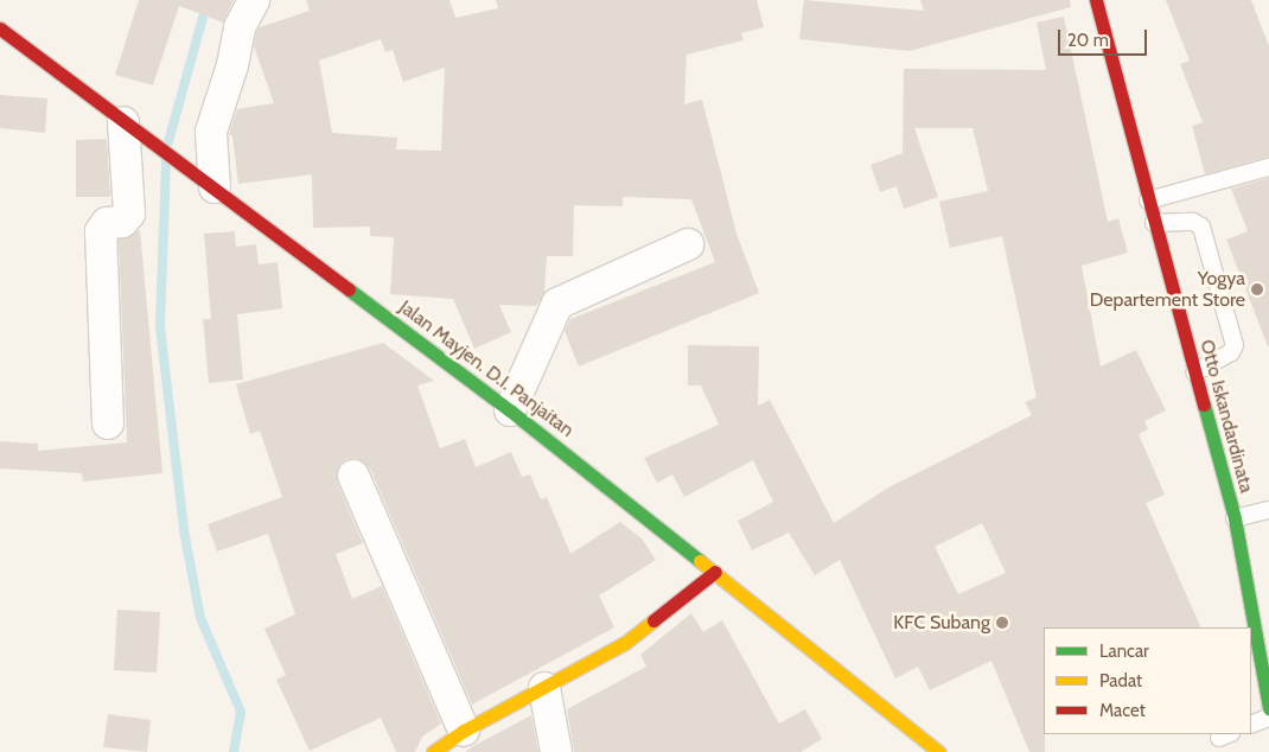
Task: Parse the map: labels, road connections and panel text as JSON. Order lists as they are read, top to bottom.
{
  "streets": {
    "street": ["Jalan Mayjen. D.I. Panjaitan", "Otto Iskandardinata"]
  },
  "places": ["Yogya Departement Store", "KFC Subang"],
  "legend": ["Lancar", "Padat", "Macet"],
  "scale_bar": "20 m"
}
